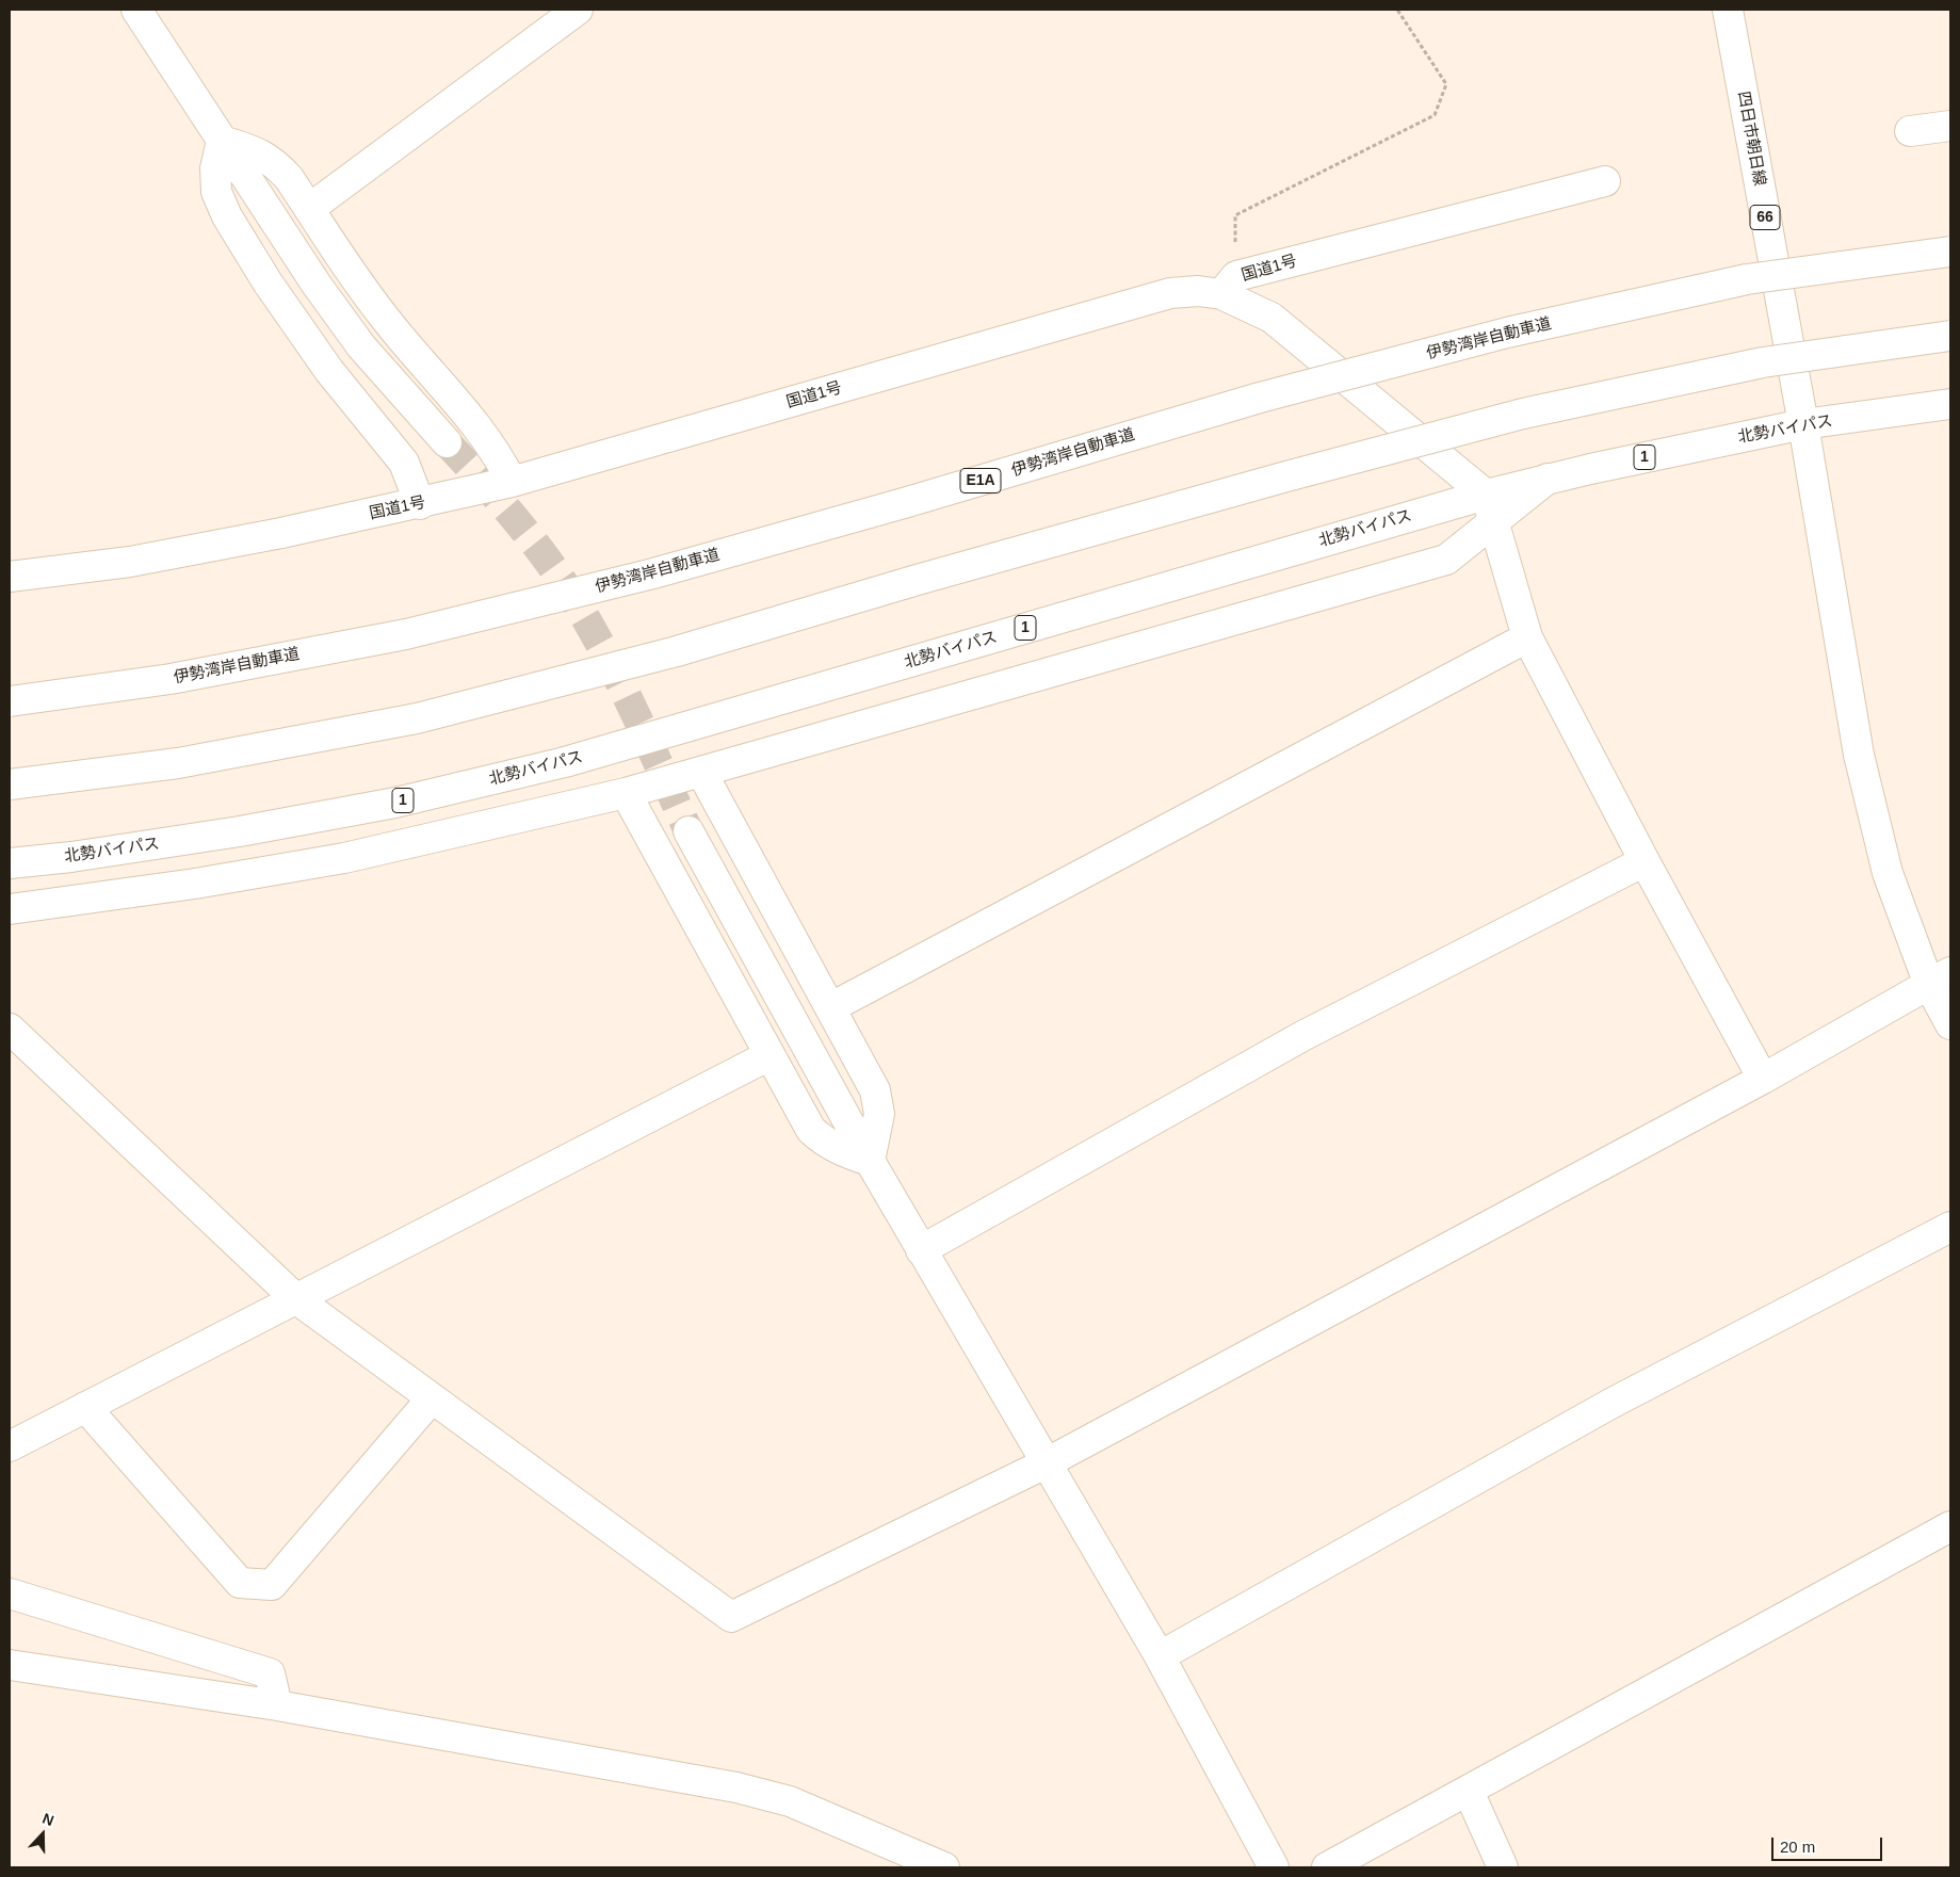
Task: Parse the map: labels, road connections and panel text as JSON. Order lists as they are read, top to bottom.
{
  "streets": {
    "main road": [
      "四日市朝日線",
      "66",
      "国道1号",
      "伊勢湾岸自動車道",
      "北勢バイパス",
      "1",
      "E1A"
    ]
  },
  "crossings": [
    ["四日市朝日線", "北勢バイパス"]
  ],
  "scale_bar": "20 m",
  "north": "top"
}
